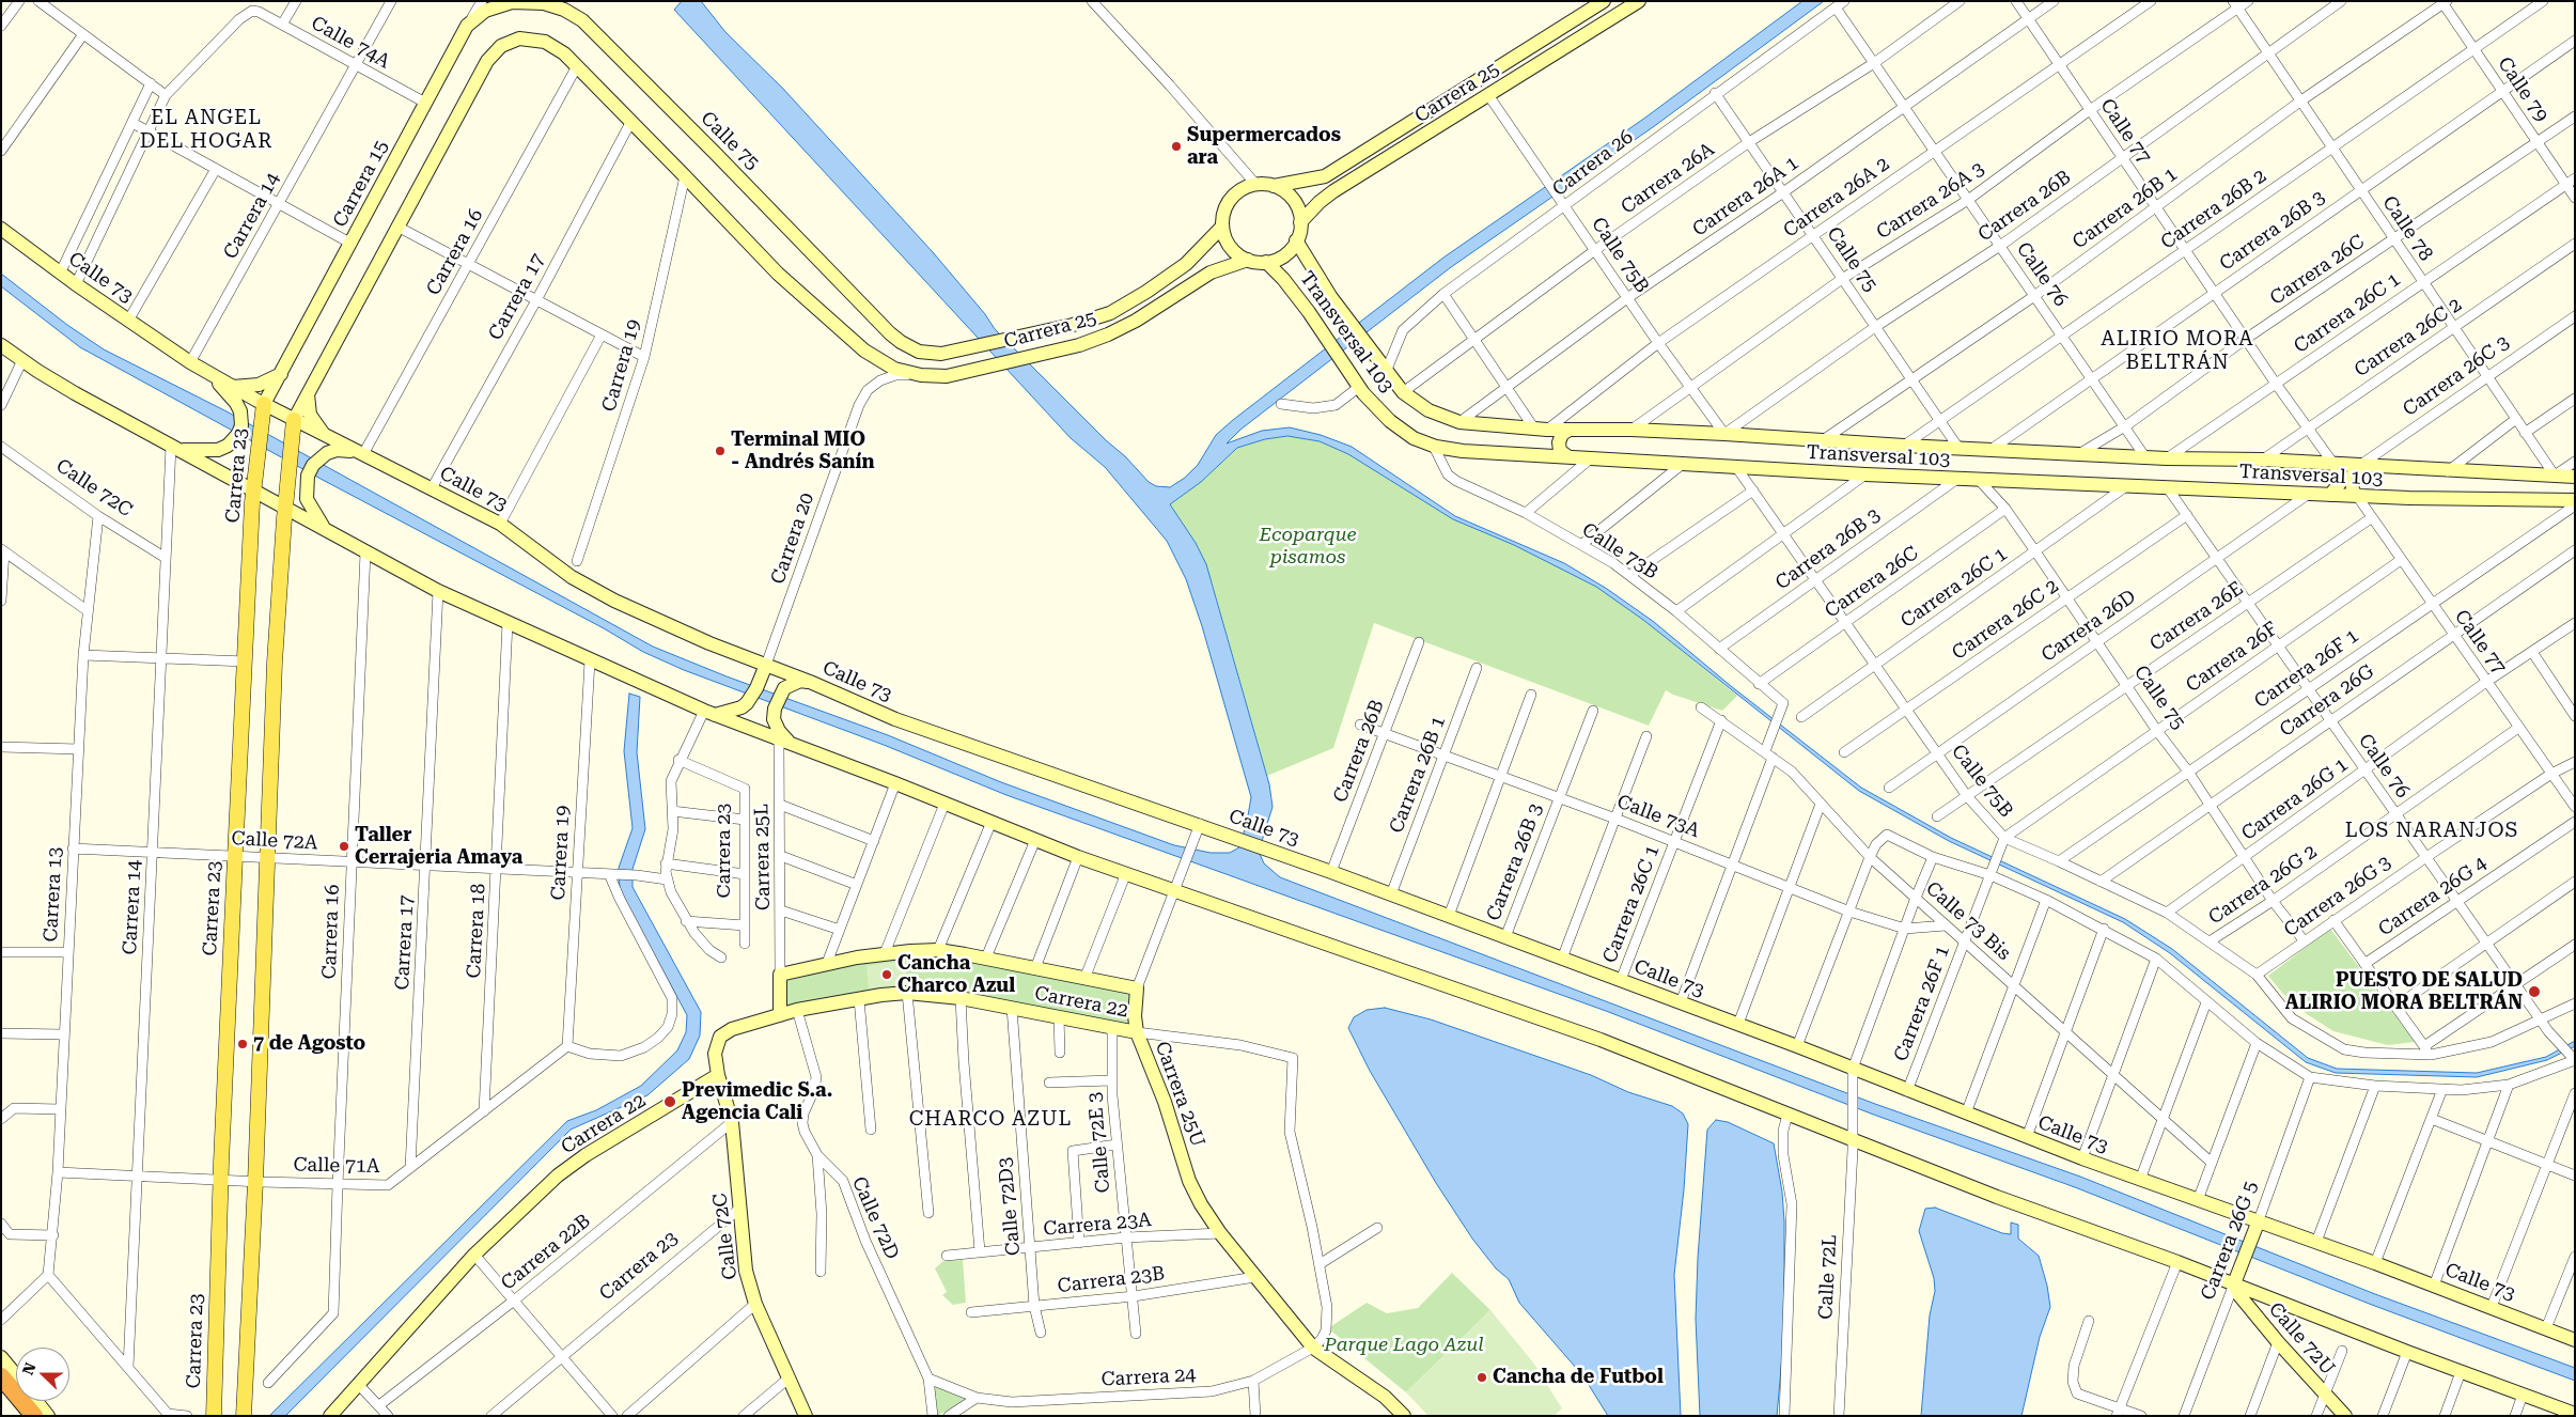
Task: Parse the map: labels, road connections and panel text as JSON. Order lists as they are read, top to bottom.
{
  "streets": {
    "main road": [
      "Carrera 25",
      "Calle 75",
      "Carrera 15",
      "Calle 73",
      "Transversal 103",
      "Carrera 23",
      "Calle 72C",
      "Carrera 22",
      "Carrera 25U",
      "Carrera 26G 5",
      "Calle 72U"
    ],
    "street": [
      "Calle 74A",
      "Calle 79",
      "Calle 77",
      "Carrera 26",
      "Carrera 26A",
      "Carrera 26A 1",
      "Carrera 26A 2",
      "Carrera 26A 3",
      "Carrera 26B",
      "Carrera 26B 1",
      "Carrera 26B 2",
      "Carrera 14",
      "Calle 78",
      "Carrera 26B 3",
      "Carrera 16",
      "Calle 75B",
      "Carrera 26C",
      "Calle 76",
      "Carrera 17",
      "Carrera 26C 1",
      "Carrera 26C 2",
      "Carrera 19",
      "Carrera 26C 3",
      "Carrera 20",
      "Calle 73B",
      "Carrera 26E",
      "Carrera 26D",
      "Carrera 26F",
      "Carrera 26F 1",
      "Carrera 26G",
      "Carrera 26G 1",
      "Calle 73A",
      "Calle 72A",
      "Carrera 25L",
      "Carrera 26G 2",
      "Carrera 13",
      "Carrera 26G 3",
      "Carrera 26G 4",
      "Calle 73 Bis",
      "Carrera 18",
      "Calle 72E 3",
      "Calle 71A",
      "Calle 72D3",
      "Calle 72D",
      "Carrera 23A",
      "Carrera 22B",
      "Calle 72L",
      "Carrera 23B",
      "Carrera 24"
    ]
  },
  "crossings": [
    ["Calle 74A", "Carrera 15"],
    ["Calle 74A", "Carrera 14"],
    ["Calle 74A", "Calle 73"],
    ["Calle 79", "Carrera 26B 1"],
    ["Calle 79", "Carrera 26B 2"],
    ["Calle 79", "Carrera 26B 3"],
    ["Calle 79", "Carrera 26C"],
    ["Calle 79", "Carrera 26C 1"],
    ["Carrera 25", "Calle 75"],
    ["Carrera 25", "Calle 75B"],
    ["Carrera 25", "Transversal 103"],
    ["Carrera 25", "Carrera 19"],
    ["Carrera 25", "Carrera 20"],
    ["Calle 77", "Carrera 26A 1"],
    ["Calle 77", "Carrera 26A 2"],
    ["Calle 77", "Carrera 26A 3"],
    ["Calle 77", "Carrera 26B"],
    ["Calle 77", "Carrera 26B 1"],
    ["Calle 77", "Carrera 26B 2"],
    ["Calle 77", "Carrera 26B 3"],
    ["Calle 77", "Carrera 26C"],
    ["Calle 77", "Carrera 26C 1"],
    ["Calle 77", "Transversal 103"],
    ["Calle 77", "Carrera 26C 2"],
    ["Calle 77", "Carrera 26E"],
    ["Calle 77", "Carrera 26F"],
    ["Calle 77", "Carrera 26F 1"],
    ["Calle 77", "Carrera 26G"],
    ["Calle 77", "Carrera 26G 1"],
    ["Calle 77", "Carrera 26G 2"],
    ["Calle 77", "Carrera 26G 3"],
    ["Calle 75", "Carrera 26"],
    ["Calle 75", "Carrera 26A"],
    ["Calle 75", "Carrera 15"],
    ["Calle 75", "Carrera 26A 1"],
    ["Calle 75", "Carrera 26A 2"],
    ["Calle 75", "Carrera 26A 3"],
    ["Calle 75", "Carrera 26B"],
    ["Calle 75", "Carrera 26B 1"],
    ["Calle 75", "Carrera 26B 2"],
    ["Calle 75", "Carrera 26C"],
    ["Calle 75", "Carrera 26C 1"],
    ["Calle 75", "Transversal 103"],
    ["Calle 75", "Carrera 26C 2"],
    ["Calle 75", "Carrera 26E"],
    ["Calle 75", "Carrera 26D"],
    ["Calle 75", "Carrera 26F"],
    ["Calle 75", "Carrera 26F 1"],
    ["Calle 75", "Carrera 26G"],
    ["Calle 75", "Carrera 26G 1"],
    ["Calle 75", "Carrera 26G 2"],
    ["Calle 75", "Carrera 26G 3"],
    ["Carrera 26", "Calle 75B"],
    ["Carrera 26", "Calle 76"],
    ["Carrera 26", "Transversal 103"],
    ["Carrera 26A", "Calle 75B"],
    ["Carrera 26A", "Calle 76"],
    ["Carrera 26A", "Transversal 103"],
    ["Carrera 15", "Calle 73"],
    ["Carrera 15", "Carrera 23"],
    ["Carrera 26A 1", "Calle 75B"],
    ["Carrera 26A 1", "Calle 76"],
    ["Carrera 26A 1", "Transversal 103"],
    ["Carrera 26A 2", "Calle 75B"],
    ["Carrera 26A 2", "Calle 76"],
    ["Carrera 26A 2", "Transversal 103"],
    ["Carrera 26A 3", "Calle 78"],
    ["Carrera 26A 3", "Calle 75B"],
    ["Carrera 26A 3", "Calle 76"],
    ["Carrera 26A 3", "Transversal 103"],
    ["Carrera 26B", "Calle 78"],
    ["Carrera 26B", "Calle 75B"],
    ["Carrera 26B", "Calle 76"],
    ["Carrera 26B", "Calle 73"],
    ["Carrera 26B", "Transversal 103"],
    ["Carrera 26B", "Calle 73A"],
    ["Carrera 26B 1", "Calle 78"],
    ["Carrera 26B 1", "Calle 76"],
    ["Carrera 26B 1", "Calle 73"],
    ["Carrera 26B 1", "Transversal 103"],
    ["Carrera 26B 1", "Calle 73A"],
    ["Carrera 26B 2", "Calle 78"],
    ["Carrera 26B 2", "Calle 76"],
    ["Carrera 26B 2", "Transversal 103"],
    ["Carrera 14", "Calle 73"],
    ["Carrera 14", "Calle 72C"],
    ["Carrera 14", "Calle 72A"],
    ["Carrera 14", "Calle 71A"],
    ["Calle 78", "Carrera 26B 3"],
    ["Calle 78", "Carrera 26C"],
    ["Calle 78", "Carrera 26C 1"],
    ["Calle 78", "Transversal 103"],
    ["Calle 78", "Carrera 26C 2"],
    ["Calle 78", "Carrera 26C 3"],
    ["Carrera 26B 3", "Calle 75B"],
    ["Carrera 26B 3", "Calle 76"],
    ["Carrera 26B 3", "Calle 73"],
    ["Carrera 26B 3", "Transversal 103"],
    ["Carrera 26B 3", "Calle 73B"],
    ["Carrera 26B 3", "Calle 73A"],
    ["Carrera 16", "Calle 73"],
    ["Carrera 16", "Calle 72A"],
    ["Carrera 16", "Calle 71A"],
    ["Calle 75B", "Carrera 26C"],
    ["Calle 75B", "Carrera 26C 1"],
    ["Calle 75B", "Transversal 103"],
    ["Calle 75B", "Carrera 26C 2"],
    ["Calle 75B", "Carrera 26E"],
    ["Calle 75B", "Carrera 26D"],
    ["Calle 75B", "Carrera 26F"],
    ["Calle 75B", "Carrera 26F 1"],
    ["Calle 75B", "Carrera 26G"],
    ["Calle 75B", "Carrera 26G 1"],
    ["Calle 75B", "Carrera 26G 2"],
    ["Calle 75B", "Carrera 26G 3"],
    ["Carrera 26C", "Calle 76"],
    ["Carrera 26C", "Transversal 103"],
    ["Carrera 26C", "Calle 73B"],
    ["Calle 76", "Transversal 103"],
    ["Calle 76", "Carrera 26C 2"],
    ["Calle 76", "Carrera 26E"],
    ["Calle 76", "Carrera 26D"],
    ["Calle 76", "Carrera 26F"],
    ["Calle 76", "Carrera 26F 1"],
    ["Calle 76", "Carrera 26G"],
    ["Calle 76", "Carrera 26G 1"],
    ["Calle 76", "Carrera 26G 2"],
    ["Calle 76", "Carrera 26G 3"],
    ["Calle 76", "Carrera 26G 4"],
    ["Calle 73", "Carrera 17"],
    ["Calle 73", "Carrera 26C 1"],
    ["Calle 73", "Carrera 23"],
    ["Calle 73", "Carrera 20"],
    ["Calle 73", "Carrera 26F 1"],
    ["Calle 73", "Carrera 25U"],
    ["Calle 73", "Carrera 26G 5"],
    ["Calle 73", "Calle 72L"],
    ["Carrera 17", "Calle 72A"],
    ["Carrera 17", "Calle 71A"],
    ["Carrera 26C 1", "Transversal 103"],
    ["Carrera 26C 1", "Calle 73A"],
    ["Carrera 26C 1", "Calle 73 Bis"],
    ["Transversal 103", "Carrera 26C 2"],
    ["Transversal 103", "Carrera 26C 3"],
    ["Transversal 103", "Calle 73B"],
    ["Transversal 103", "Carrera 26D"],
    ["Carrera 19", "Calle 72A"],
    ["Carrera 19", "Calle 71A"],
    ["Carrera 23", "Calle 72C"],
    ["Carrera 23", "Calle 72A"],
    ["Carrera 23", "Calle 71A"],
    ["Calle 72C", "Carrera 13"],
    ["Calle 72C", "Carrera 22"],
    ["Calle 72C", "Carrera 22B"],
    ["Calle 73B", "Calle 73 Bis"],
    ["Carrera 26F", "Carrera 26F 1"],
    ["Carrera 26F 1", "Calle 73 Bis"],
    ["Calle 73A", "Calle 73 Bis"],
    ["Calle 72A", "Carrera 13"],
    ["Calle 72A", "Carrera 18"],
    ["Carrera 25L", "Carrera 22"],
    ["Carrera 13", "Calle 71A"],
    ["Carrera 18", "Calle 71A"],
    ["Carrera 22", "Carrera 25U"],
    ["Carrera 22", "Calle 72E 3"],
    ["Carrera 22", "Calle 72D3"],
    ["Carrera 22", "Calle 72D"],
    ["Carrera 25U", "Carrera 23A"],
    ["Carrera 25U", "Carrera 23B"],
    ["Carrera 25U", "Carrera 24"],
    ["Calle 72E 3", "Carrera 23A"],
    ["Calle 72E 3", "Carrera 23B"],
    ["Calle 72D3", "Carrera 23A"],
    ["Calle 72D3", "Carrera 23B"],
    ["Calle 72D", "Carrera 24"],
    ["Carrera 26G 5", "Calle 72U"]
  ],
  "districts": [
    "EL ANGEL DEL HOGAR",
    "ALIRIO MORA BELTRÁN",
    "LOS NARANJOS",
    "CHARCO AZUL"
  ],
  "parks": ["Ecoparque pisamos", "Parque Lago Azul"],
  "places": [
    "Supermercados ara",
    "Terminal MIO - Andrés Sanín",
    "Taller Cerrajeria Amaya",
    "Cancha Charco Azul",
    "PUESTO DE SALUD ALIRIO MORA BELTRÁN",
    "7 de Agosto",
    "Previmedic S.a. Agencia Cali",
    "Cancha de Futbol"
  ],
  "north": "left"
}
